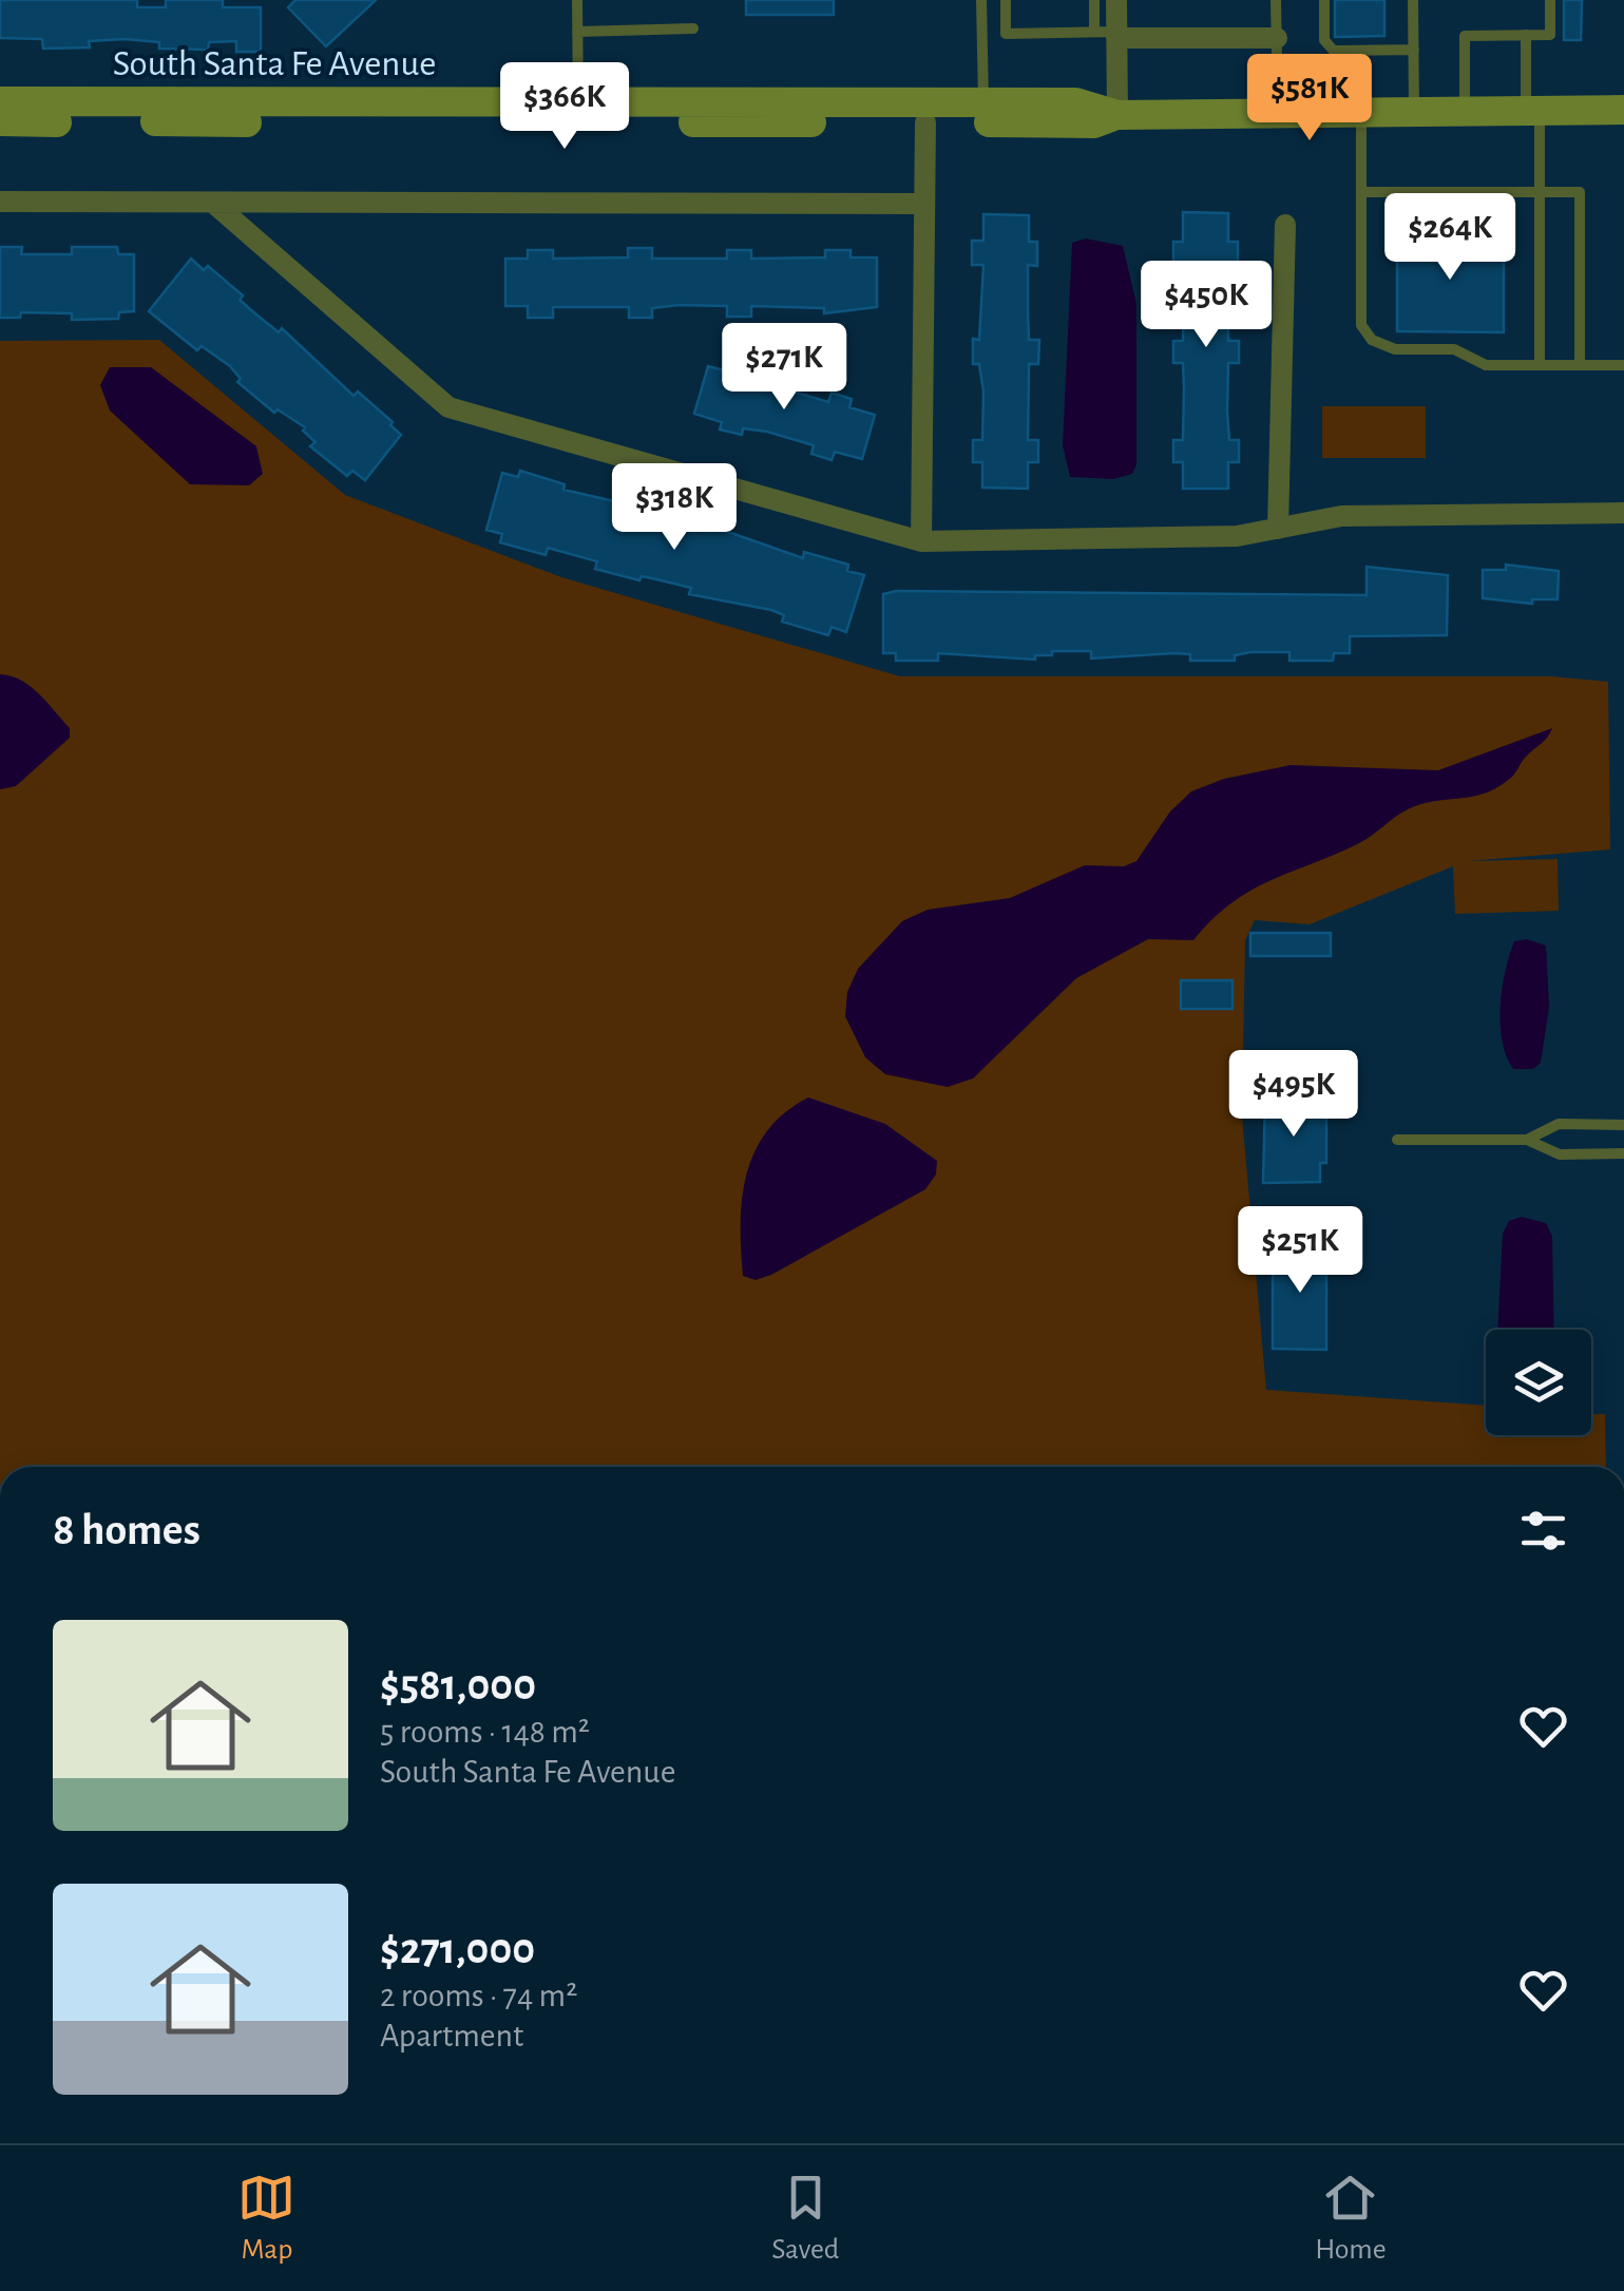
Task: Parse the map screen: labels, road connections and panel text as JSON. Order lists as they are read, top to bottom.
{
  "streets": {
    "main road": ["South Santa Fe Avenue"]
  },
  "page": {
    "price": [
      "$581K",
      "$366K",
      "$264K",
      "$450K",
      "$271K",
      "$318K",
      "$495K",
      "$251K"
    ],
    "heading": "8 homes",
    "list": [
      {
        "name": "$581,000",
        "note": "5 rooms · 148 m² · South Santa Fe Avenue"
      },
      {
        "name": "$271,000",
        "note": "2 rooms · 74 m² · Apartment"
      }
    ],
    "tabs": ["Map", "Saved", "Home"]
  }
}
